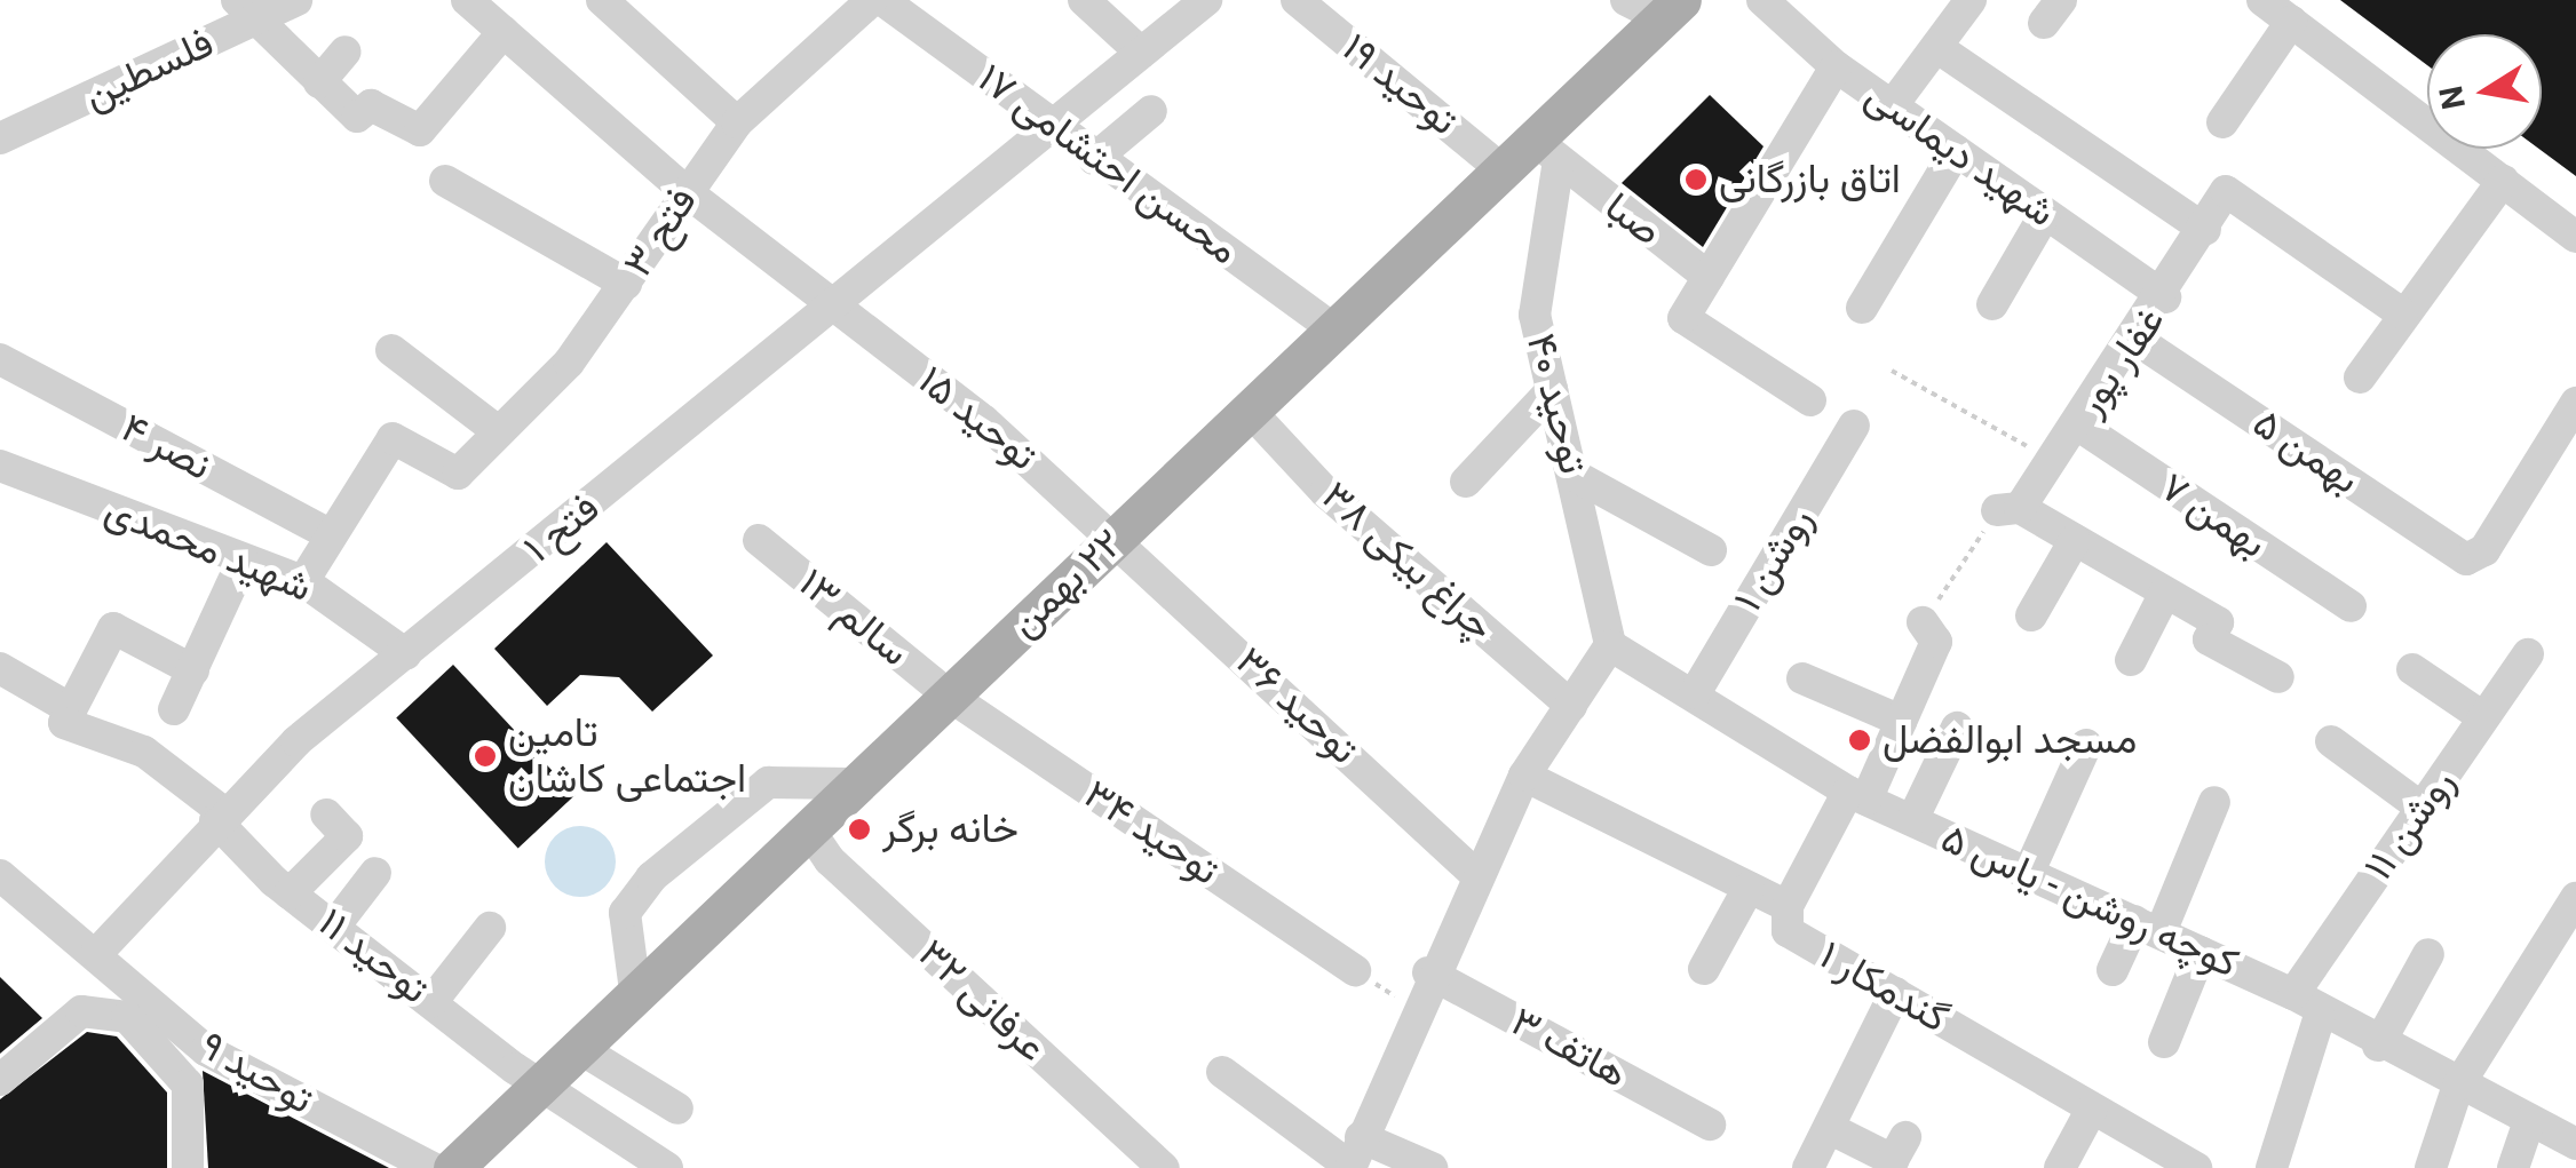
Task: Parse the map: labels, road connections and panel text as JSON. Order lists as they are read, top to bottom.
{
  "streets": {
    "main road": ["٢٢ بهمن"],
    "street": [
      "فلسطین",
      "توحید ۱۹",
      "شهید دیماسی",
      "محسن احتشامی ۱۷",
      "صبا",
      "فتح ۳",
      "غفار پور",
      "توحید ۴۰",
      "توحید ۱۵",
      "نصر ۴",
      "بهمن ۵",
      "بهمن ۷",
      "فتح ۱",
      "شهید محمدی",
      "روشن ۱",
      "چراغ بیکی ۳۸",
      "سالم ۱۳",
      "توحید ۳۶",
      "روشن ۱۱",
      "توحید ۳۴",
      "کوچه روشن - یاس ۵",
      "توحید ۱۱",
      "گندمکار ۱",
      "عرفانی ۳۲",
      "هاتف ۳",
      "توحید ۹"
    ]
  },
  "crossings": [
    ["توحید ۱۹", "٢٢ بهمن"],
    ["شهید دیماسی", "غفار پور"],
    ["محسن احتشامی ۱۷", "فتح ۱"],
    ["محسن احتشامی ۱۷", "٢٢ بهمن"],
    ["صبا", "توحید ۴۰"],
    ["صبا", "٢٢ بهمن"],
    ["فتح ۳", "توحید ۱۵"],
    ["فتح ۳", "نصر ۴"],
    ["غفار پور", "بهمن ۵"],
    ["غفار پور", "بهمن ۷"],
    ["توحید ۴۰", "٢٢ بهمن"],
    ["توحید ۴۰", "کوچه روشن - یاس ۵"],
    ["توحید ۱۵", "فتح ۱"],
    ["توحید ۱۵", "٢٢ بهمن"],
    ["توحید ۱۵", "توحید ۳۶"],
    ["فتح ۱", "شهید محمدی"],
    ["فتح ۱", "توحید ۱۱"],
    ["فتح ۱", "توحید ۹"],
    ["روشن ۱", "کوچه روشن - یاس ۵"],
    ["چراغ بیکی ۳۸", "٢٢ بهمن"],
    ["٢٢ بهمن", "سالم ۱۳"],
    ["٢٢ بهمن", "توحید ۳۶"],
    ["٢٢ بهمن", "توحید ۳۴"],
    ["٢٢ بهمن", "توحید ۱۱"],
    ["٢٢ بهمن", "عرفانی ۳۲"],
    ["سالم ۱۳", "توحید ۳۴"],
    ["روشن ۱۱", "کوچه روشن - یاس ۵"]
  ],
  "places": [
    "اتاق بازرگانی",
    "مسجد ابوالفضل",
    "تامین اجتماعی کاشان",
    "خانه برگر"
  ],
  "north": "left"
}
